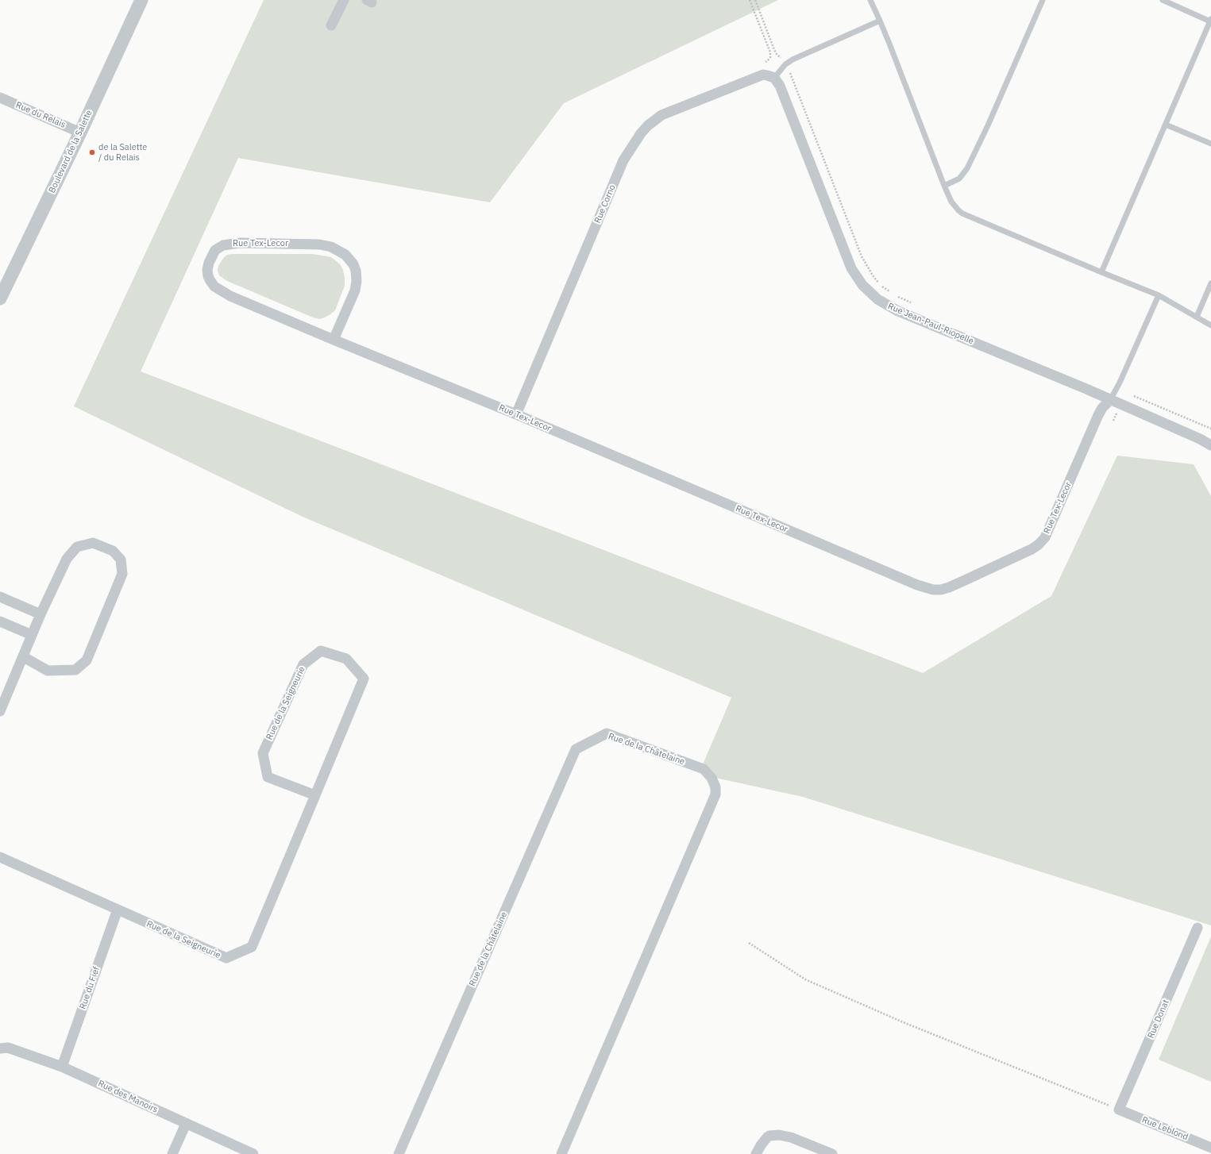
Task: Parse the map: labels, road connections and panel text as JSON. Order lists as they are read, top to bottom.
{
  "streets": {
    "street": [
      "Rue du Relais",
      "Boulevard de la Salette",
      "Rue Corno",
      "Rue Tex-Lecor",
      "Rue Jean-Paul-Riopelle",
      "Rue de la Seigneurie",
      "Rue de la Châtelaine",
      "Rue du Fief",
      "Rue Donat",
      "Rue des Manoirs",
      "Rue Leblond"
    ]
  },
  "crossings": [
    ["Rue du Relais", "Boulevard de la Salette"],
    ["Rue Corno", "Rue Tex-Lecor"],
    ["Rue Corno", "Rue Jean-Paul-Riopelle"],
    ["Rue Tex-Lecor", "Rue Jean-Paul-Riopelle"],
    ["Rue de la Seigneurie", "Rue du Fief"],
    ["Rue du Fief", "Rue des Manoirs"],
    ["Rue Donat", "Rue Leblond"]
  ],
  "places": ["de la Salette / du Relais"]
}
